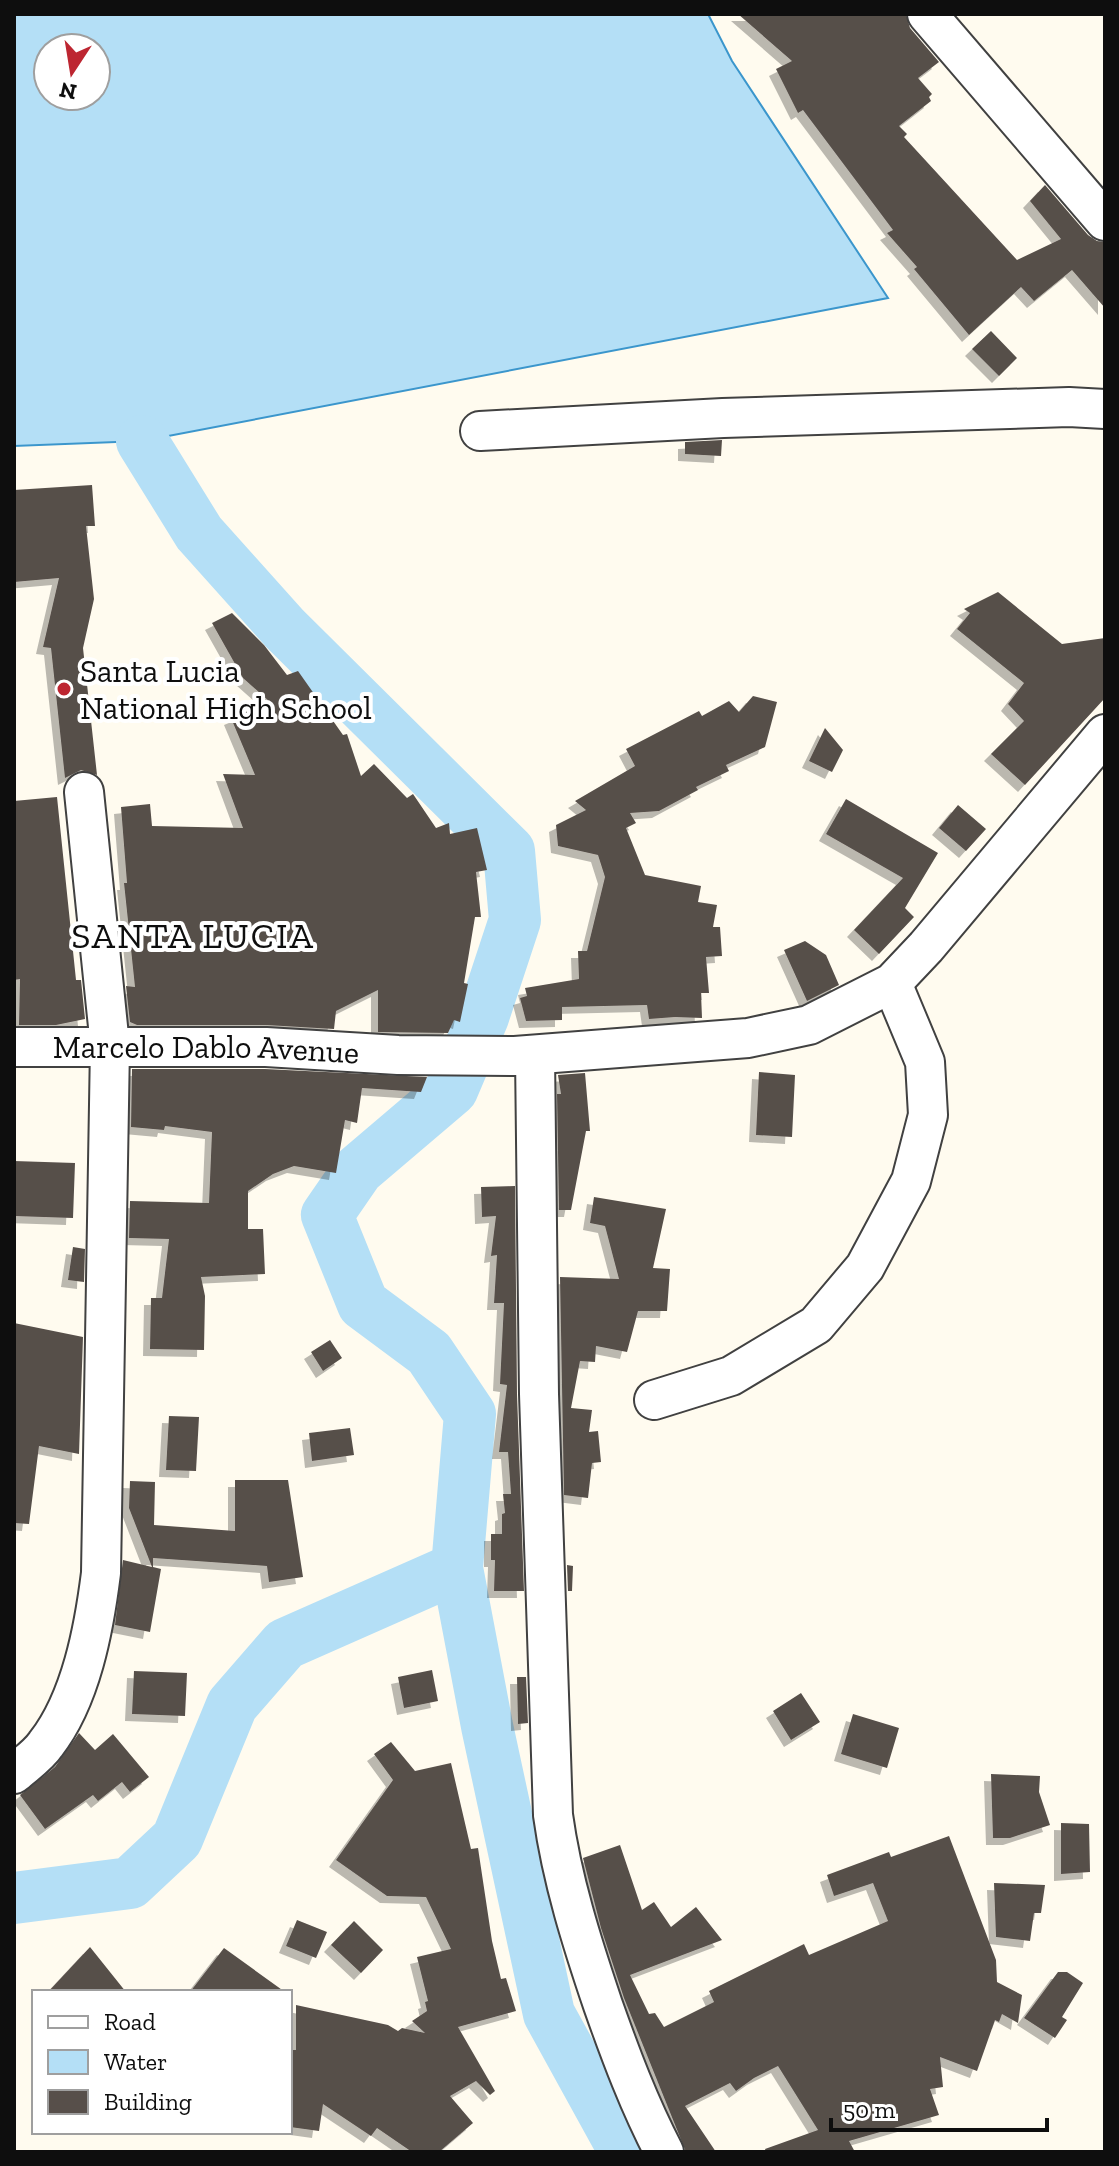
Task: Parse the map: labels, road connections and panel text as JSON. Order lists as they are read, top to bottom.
{
  "streets": {
    "street": ["Marcelo Dablo Avenue"]
  },
  "districts": ["SANTA LUCIA"],
  "places": ["Santa Lucia National High School"],
  "legend": ["Road", "Water", "Building"],
  "scale_bar": "50 m",
  "north": "bottom"
}
